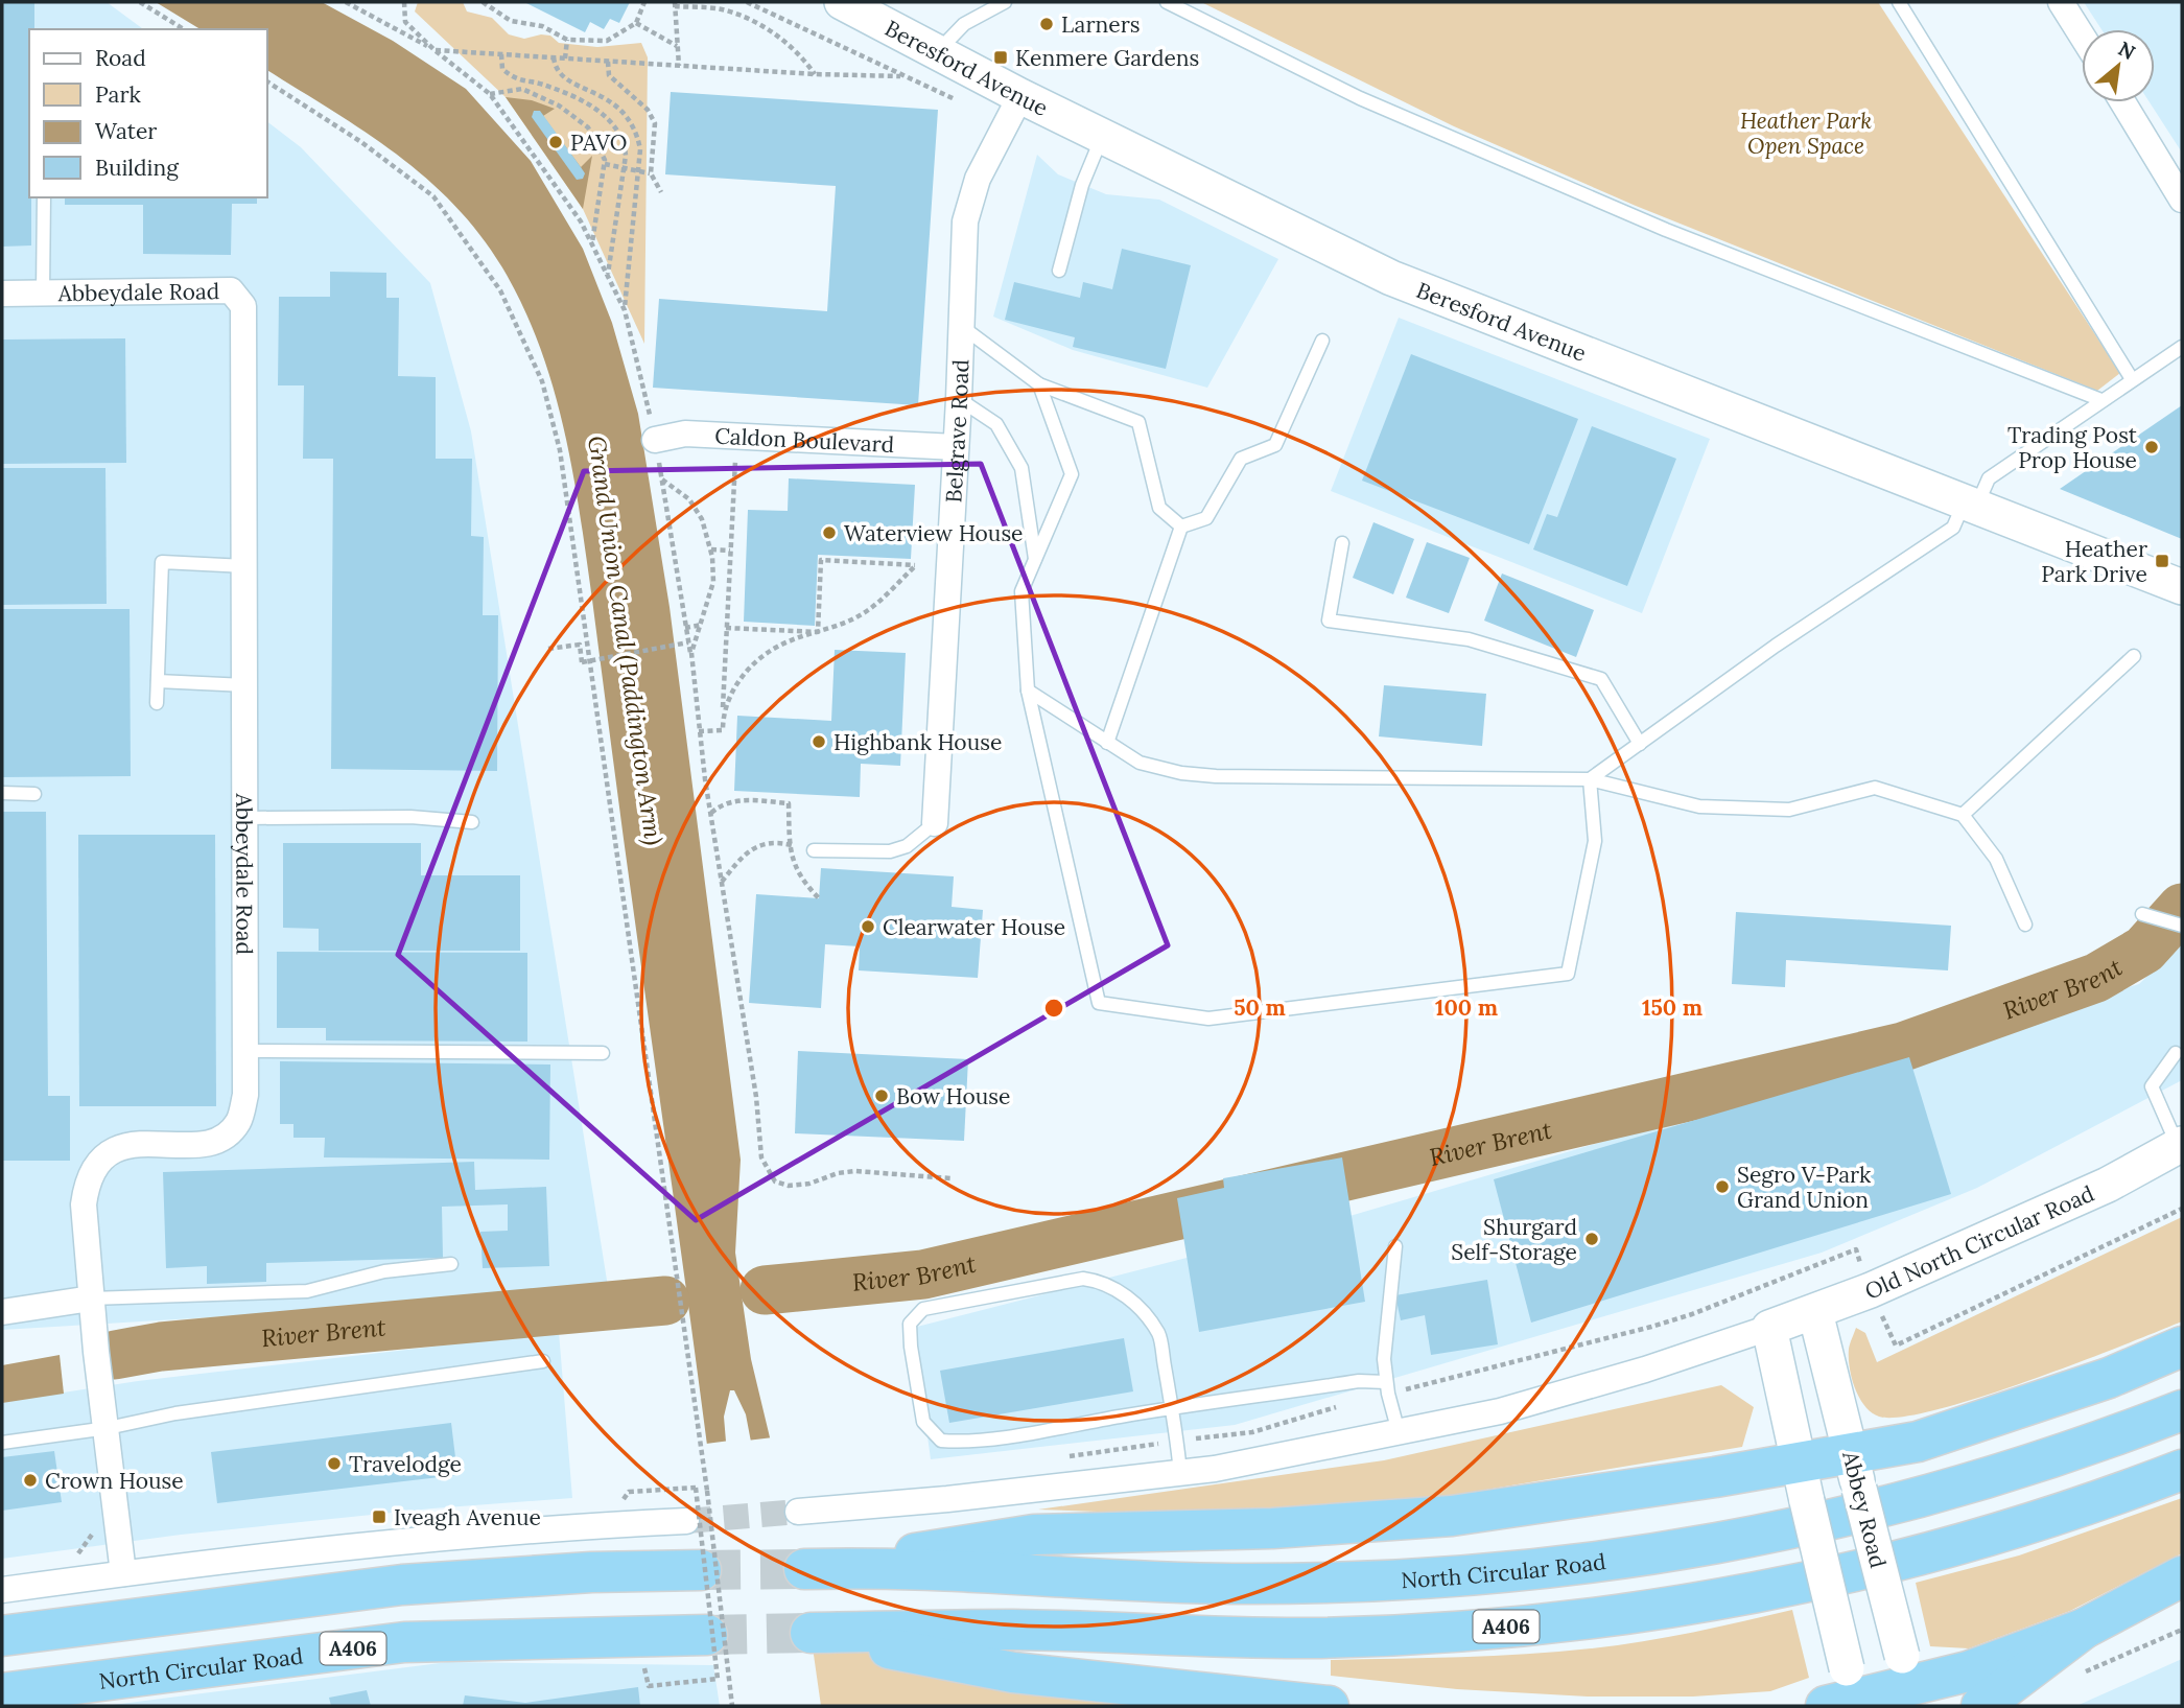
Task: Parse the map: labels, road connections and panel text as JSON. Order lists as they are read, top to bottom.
{
  "streets": {
    "highway": ["North Circular Road", "A406"],
    "street": [
      "Beresford Avenue",
      "Abbeydale Road",
      "Belgrave Road",
      "Caldon Boulevard",
      "Old North Circular Road",
      "Abbey Road"
    ]
  },
  "crossings": [
    ["Beresford Avenue", "Belgrave Road"],
    ["Belgrave Road", "Caldon Boulevard"],
    ["Old North Circular Road", "Abbey Road"]
  ],
  "water": ["Grand Union Canal (Paddington Arm)", "River Brent"],
  "parks": ["Heather Park Open Space"],
  "places": {
    "other": [
      "Larners",
      "PAVO",
      "Trading Post Prop House",
      "Waterview House",
      "Highbank House",
      "Clearwater House",
      "Bow House",
      "Segro V-Park Grand Union",
      "Shurgard Self-Storage",
      "Travelodge",
      "Crown House"
    ],
    "transit": ["Kenmere Gardens", "Heather Park Drive", "Iveagh Avenue"]
  },
  "legend": [
    "Road",
    "Park",
    "Water",
    "Building"
  ],
  "north": "top right",
  "rings": ["50 m", "100 m", "150 m"]
}
